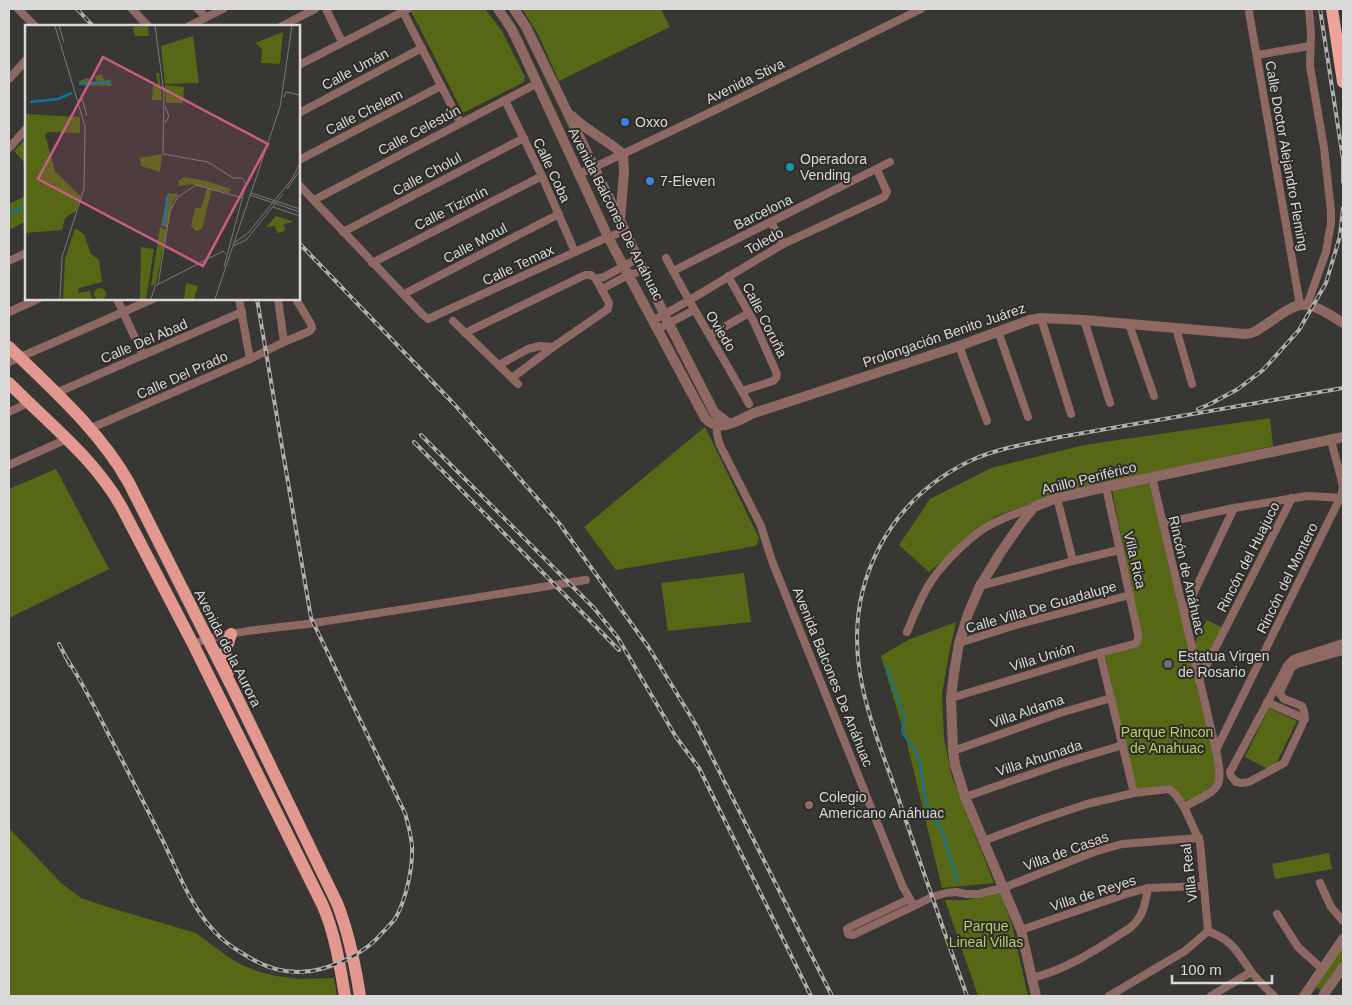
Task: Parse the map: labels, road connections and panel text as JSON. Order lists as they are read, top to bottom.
{
  "streets": {
    "main road": ["Avenida de la Aurora"],
    "street": [
      "Calle Umán",
      "Avenida Stiva",
      "Calle Chelem",
      "Calle Celestún",
      "Calle Doctor Alejandro Fleming",
      "Calle Coba",
      "Calle Cholul",
      "Calle Tizimín",
      "Barcelona",
      "Avenida Balcones De Anáhuac",
      "Toledo",
      "Calle Motul",
      "Calle Temax",
      "Calle Coruña",
      "Oviedo",
      "Prolongación Benito Juárez",
      "Calle Del Abad",
      "Calle Del Prado",
      "Anillo Periférico",
      "Rincón del Huajuco",
      "Villa Rica",
      "Rincón de Anáhuac",
      "Rincón del Montero",
      "Calle Villa De Guadalupe",
      "Villa Unión",
      "Villa Aldama",
      "Villa Ahumada",
      "Villa de Casas",
      "Villa Real",
      "Villa de Reyes"
    ]
  },
  "crossings": [
    ["Avenida Stiva", "Avenida Balcones De Anáhuac"],
    ["Calle Celestún", "Calle Coba"],
    ["Calle Celestún", "Avenida Balcones De Anáhuac"],
    ["Calle Doctor Alejandro Fleming", "Prolongación Benito Juárez"],
    ["Calle Coba", "Calle Cholul"],
    ["Calle Coba", "Calle Tizimín"],
    ["Calle Coba", "Calle Motul"],
    ["Calle Coba", "Calle Temax"],
    ["Barcelona", "Toledo"],
    ["Barcelona", "Oviedo"],
    ["Avenida Balcones De Anáhuac", "Toledo"],
    ["Avenida Balcones De Anáhuac", "Calle Temax"],
    ["Avenida Balcones De Anáhuac", "Prolongación Benito Juárez"],
    ["Toledo", "Calle Coruña"],
    ["Toledo", "Oviedo"],
    ["Calle Motul", "Calle Temax"],
    ["Calle Coruña", "Oviedo"],
    ["Calle Del Abad", "Avenida de la Aurora"],
    ["Calle Del Prado", "Avenida de la Aurora"],
    ["Anillo Periférico", "Villa Rica"],
    ["Anillo Periférico", "Rincón de Anáhuac"],
    ["Anillo Periférico", "Rincón del Montero"],
    ["Anillo Periférico", "Calle Villa De Guadalupe"],
    ["Anillo Periférico", "Villa Unión"],
    ["Anillo Periférico", "Villa Aldama"],
    ["Anillo Periférico", "Villa Ahumada"],
    ["Anillo Periférico", "Villa de Casas"],
    ["Anillo Periférico", "Villa de Reyes"],
    ["Rincón del Huajuco", "Rincón de Anáhuac"],
    ["Villa Rica", "Calle Villa De Guadalupe"],
    ["Villa Rica", "Villa Unión"],
    ["Rincón de Anáhuac", "Rincón del Montero"],
    ["Rincón de Anáhuac", "Villa Real"],
    ["Villa de Casas", "Villa Real"],
    ["Villa Real", "Villa de Reyes"]
  ],
  "parks": ["Parque Rincon de Anahuac", "Parque Lineal Villas"],
  "places": [
    "Oxxo",
    "Operadora Vending",
    "7-Eleven",
    "Estatua Virgen de Rosario",
    "Colegio Americano Anáhuac"
  ],
  "scale_bar": "100 m"
}
